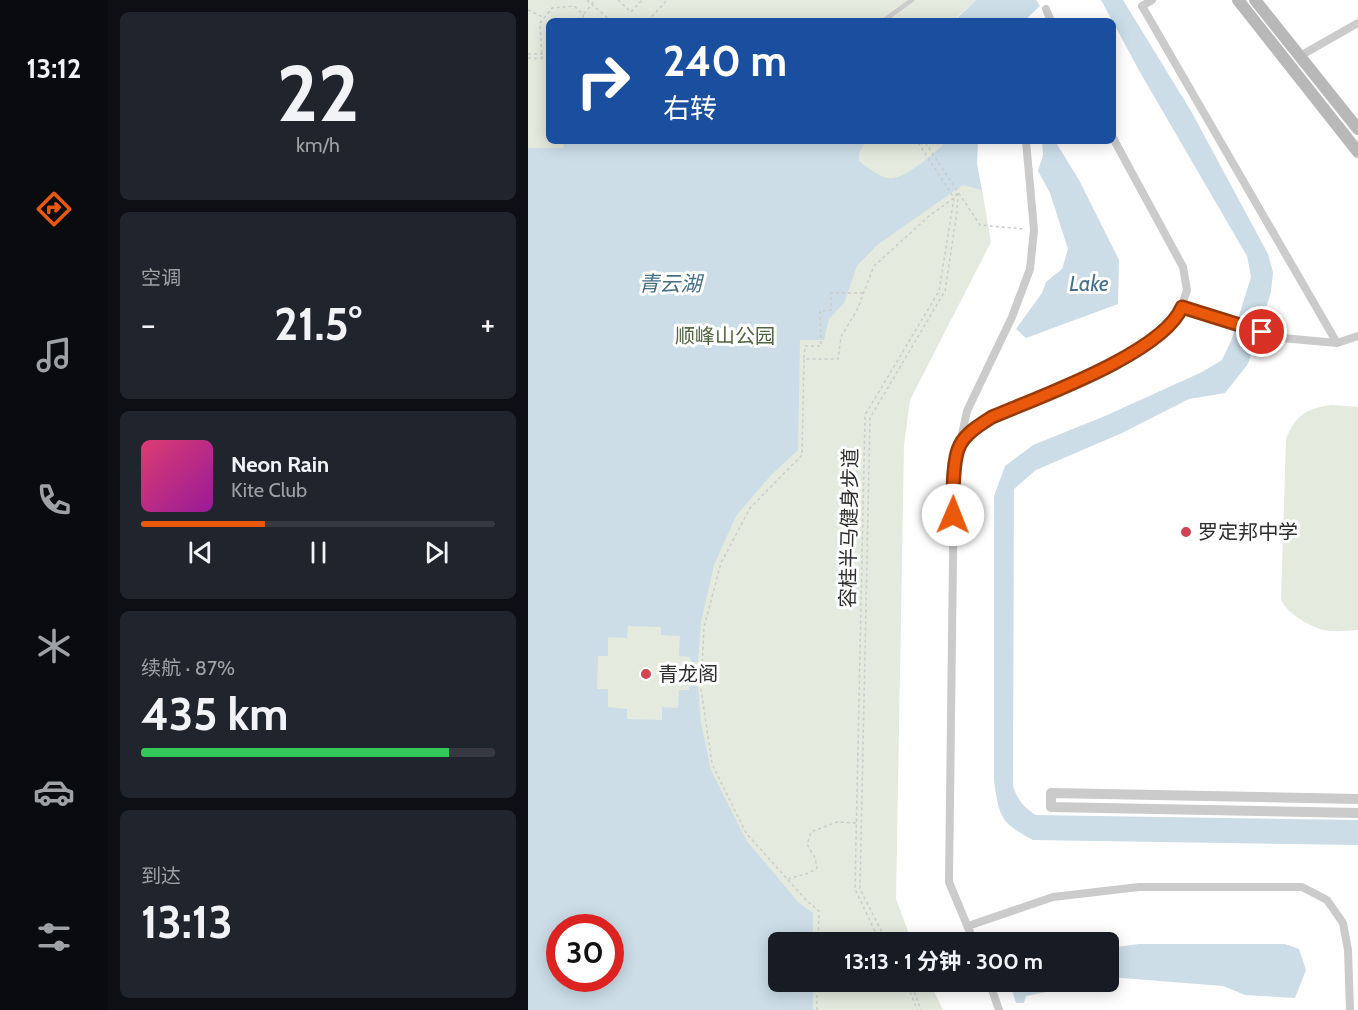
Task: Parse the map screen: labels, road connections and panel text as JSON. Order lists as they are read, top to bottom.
{
  "streets": {
    "path": ["容桂半马健身步道"]
  },
  "water": ["青云湖", "Lake"],
  "parks": ["顺峰山公园"],
  "places": ["罗定邦中学", "青龙阁"],
  "page": {
    "tabs": "13:12",
    "tile": [
      ["22", "km/h"],
      "空调",
      ["续航 · 87%", "435 km"],
      ["到达", "13:13"]
    ],
    "turn": ["240 m", "右转"],
    "heat": ["−", "21.5°", "+"],
    "song": ["Neon Rain", "Kite Club"],
    "limit": "30",
    "trip": "13:13 · 1 分钟 · 300 m"
  }
}
